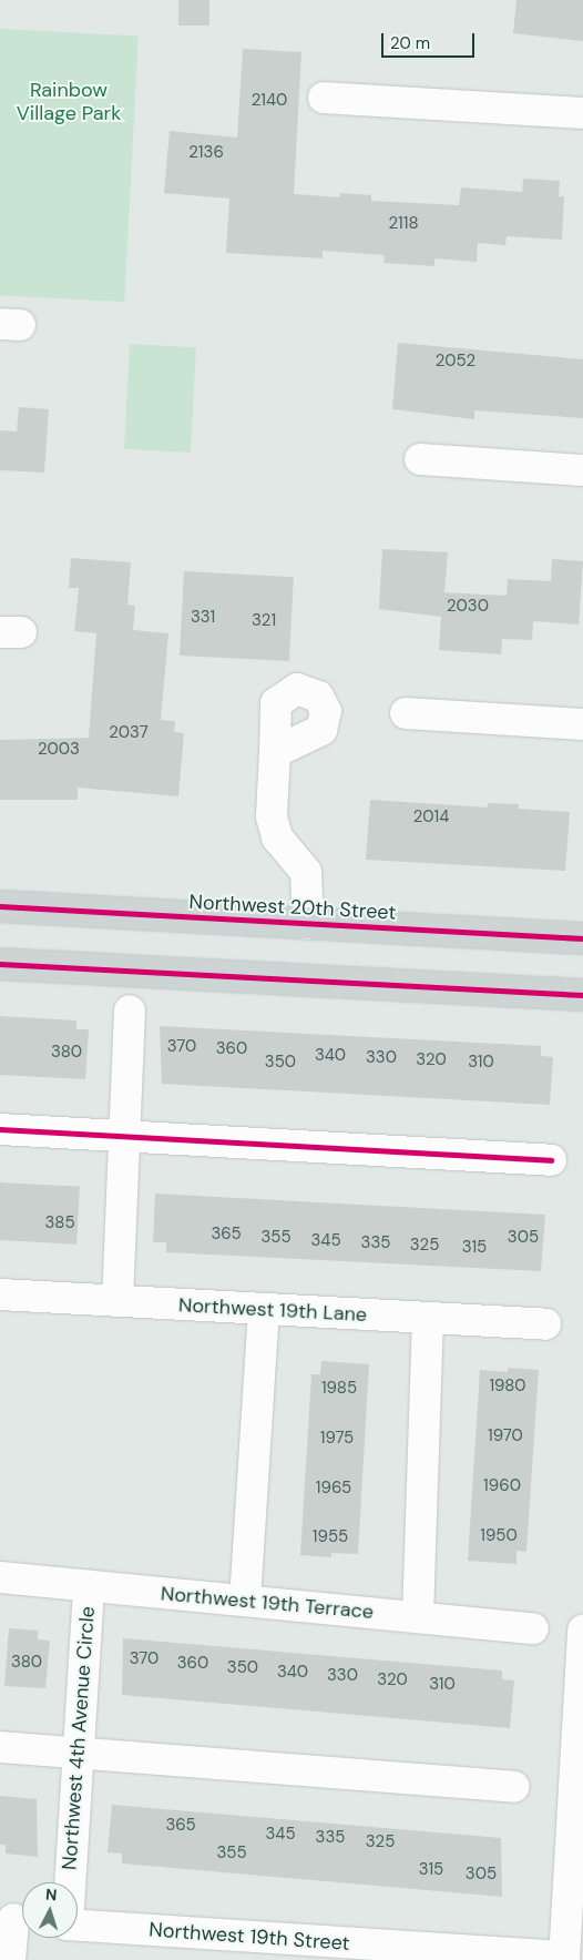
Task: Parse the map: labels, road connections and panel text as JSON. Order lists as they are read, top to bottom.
{
  "streets": {
    "main road": ["Northwest 20th Street"],
    "street": [
      "Northwest 19th Lane",
      "Northwest 19th Terrace",
      "Northwest 4th Avenue Circle",
      "Northwest 19th Street"
    ]
  },
  "crossings": [
    ["Northwest 19th Terrace", "Northwest 4th Avenue Circle"]
  ],
  "parks": ["Rainbow Village Park"],
  "house_numbers": [
    "2140",
    "2136",
    "2118",
    "2052",
    "2030",
    "331",
    "321",
    "2037",
    "2003",
    "2014",
    "370",
    "360",
    "380",
    "340",
    "330",
    "320",
    "350",
    "310",
    "385",
    "365",
    "355",
    "305",
    "345",
    "335",
    "325",
    "315",
    "1980",
    "1985",
    "1970",
    "1975",
    "1960",
    "1965",
    "1950",
    "1955",
    "370",
    "380",
    "360",
    "350",
    "340",
    "330",
    "320",
    "310",
    "365",
    "345",
    "335",
    "325",
    "355",
    "315",
    "305"
  ],
  "scale_bar": "20 m",
  "north": "top"
}
